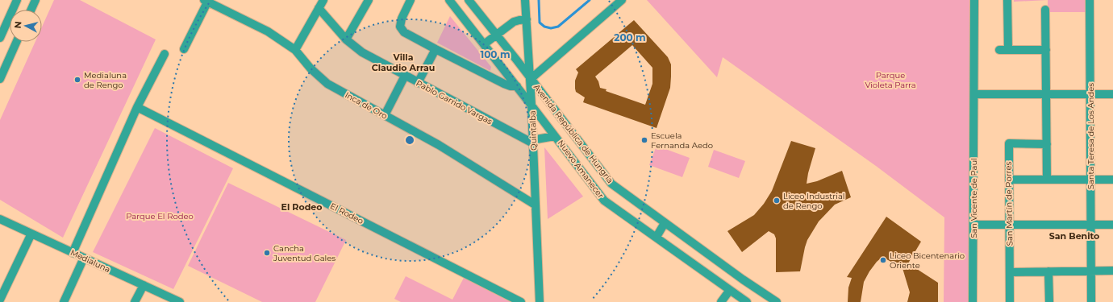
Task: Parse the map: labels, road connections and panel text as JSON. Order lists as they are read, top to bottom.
{
  "streets": {
    "street": [
      "Pablo Garrido Vargas",
      "Inca de Oro",
      "Quintalba",
      "Avenida República de Hungría",
      "Santa Teresa de Los Andes",
      "Nuevo Amanecer",
      "San Vicente de Paul",
      "San Martín de Porres",
      "El Rodeo",
      "Medialuna"
    ]
  },
  "crossings": [
    ["Pablo Garrido Vargas", "Quintalba"],
    ["Inca de Oro", "Quintalba"],
    ["Quintalba", "Avenida República de Hungría"],
    ["Quintalba", "Nuevo Amanecer"]
  ],
  "districts": ["Villa Claudio Arrau", "El Rodeo", "San Benito"],
  "parks": ["Parque Violeta Parra", "Parque El Rodeo"],
  "places": [
    "Medialuna de Rengo",
    "Escuela Fernanda Aedo",
    "Liceo Industrial de Rengo",
    "Cancha Juventud Gales",
    "Liceo Bicentenario Oriente"
  ],
  "north": "left",
  "rings": ["200 m", "100 m"]
}
